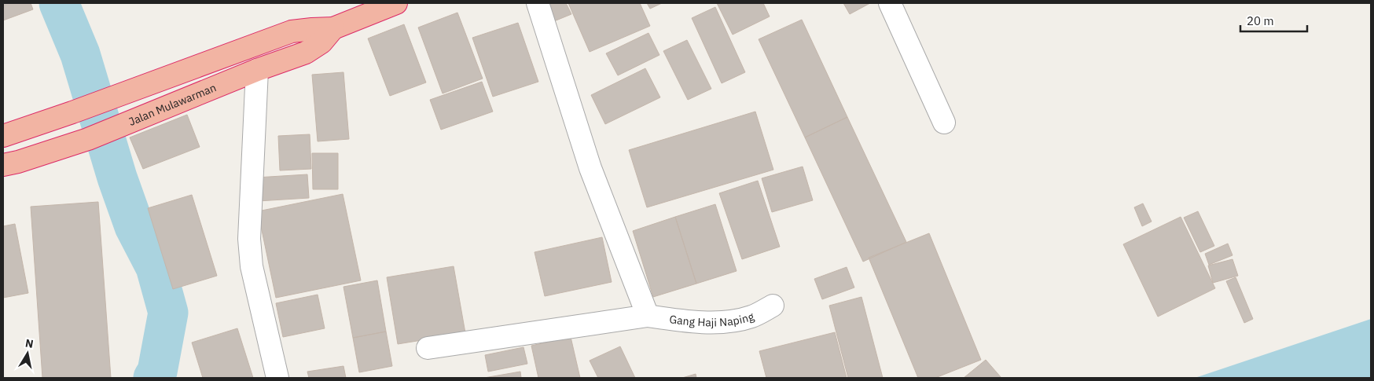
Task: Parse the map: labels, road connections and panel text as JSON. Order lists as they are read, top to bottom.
{
  "streets": {
    "highway": ["Jalan Mulawarman"],
    "street": ["Gang Haji Naping"]
  },
  "scale_bar": "20 m",
  "north": "top"
}
